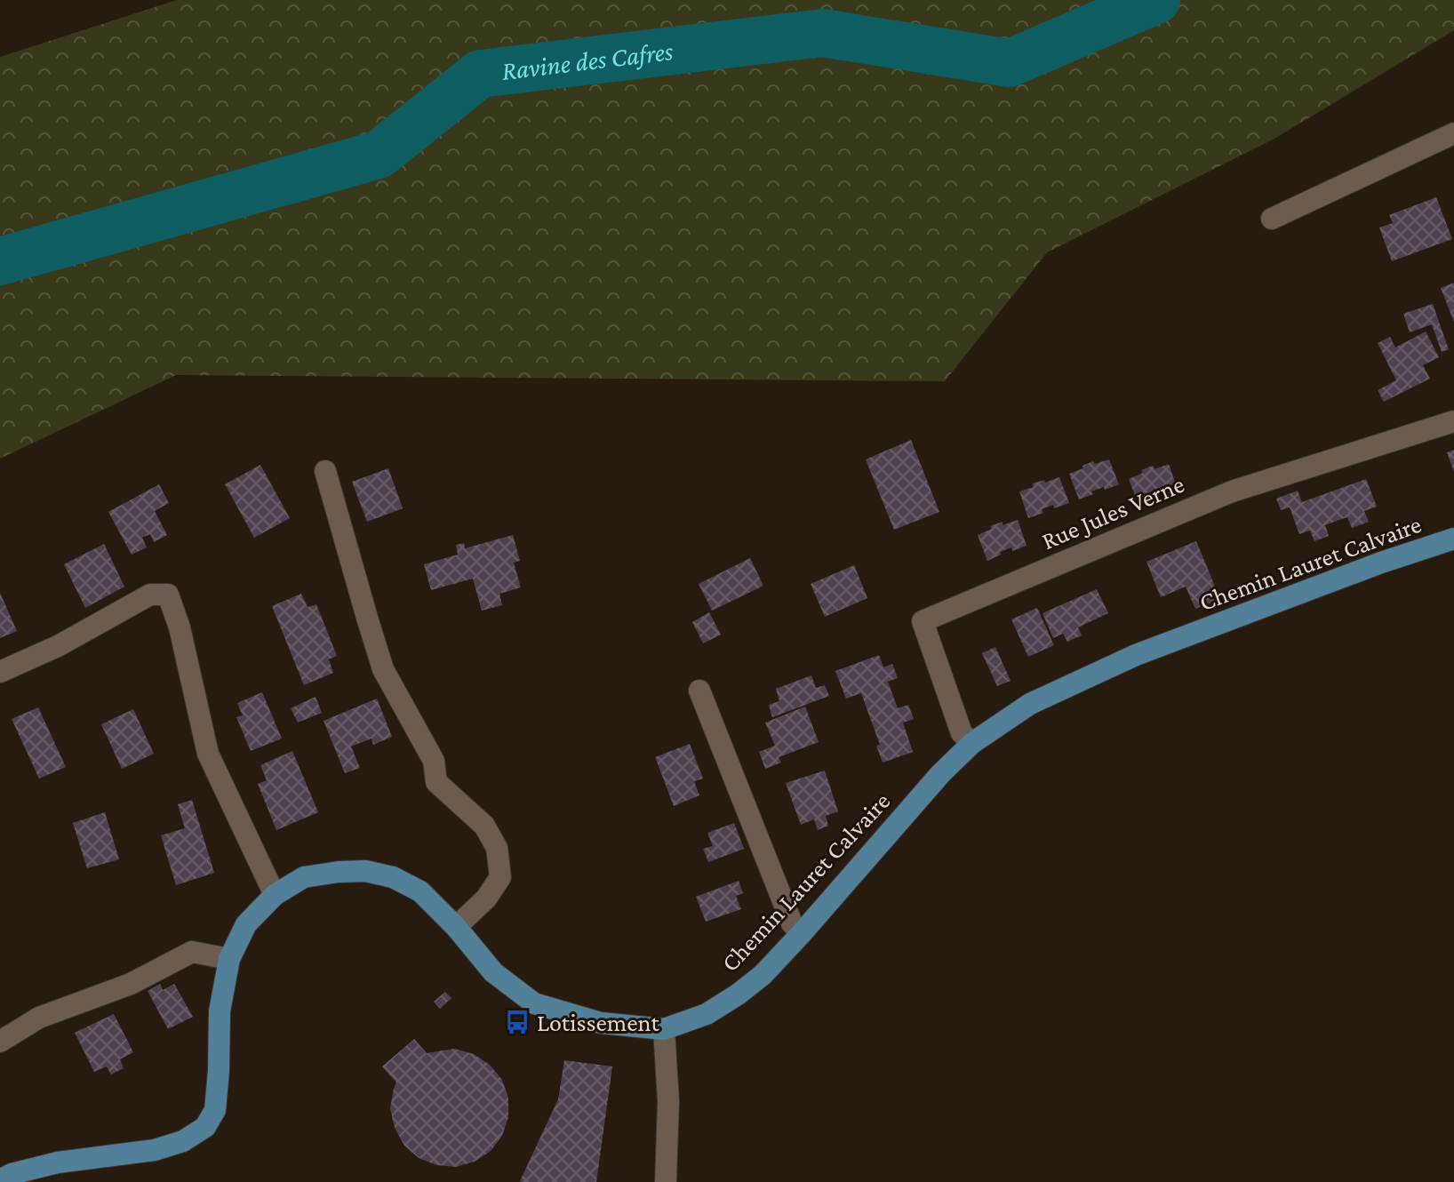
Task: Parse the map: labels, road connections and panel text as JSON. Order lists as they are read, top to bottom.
{
  "streets": {
    "main road": ["Chemin Lauret Calvaire"],
    "street": ["Rue Jules Verne"]
  },
  "crossings": [
    ["Rue Jules Verne", "Chemin Lauret Calvaire"]
  ],
  "water": ["Ravine des Cafres"],
  "places": {
    "bus stop": ["Lotissement"]
  }
}
